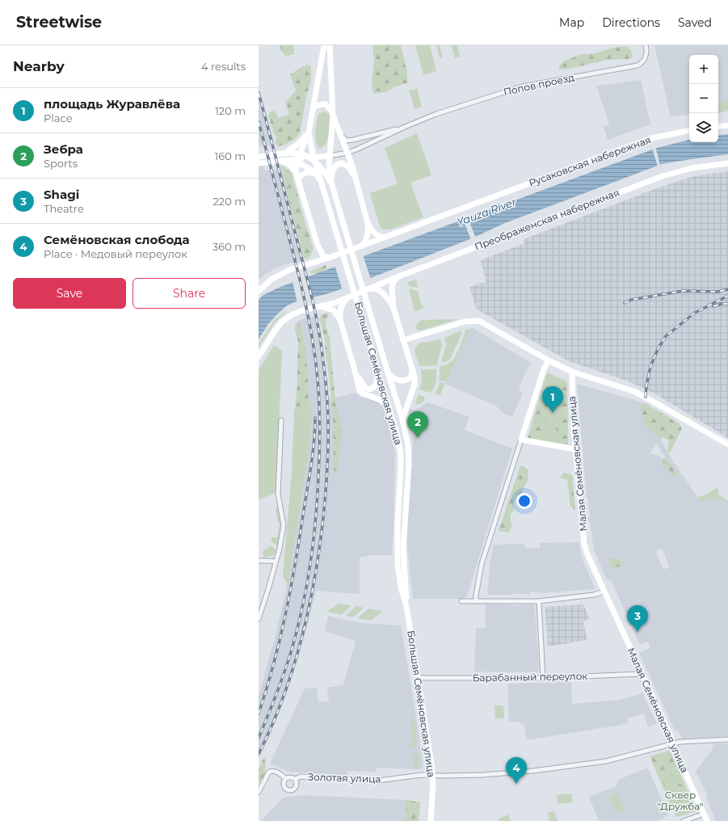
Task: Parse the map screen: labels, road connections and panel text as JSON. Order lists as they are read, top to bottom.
{
  "streets": {
    "main road": [
      "Русаковская набережная",
      "Преображенская набережная",
      "Большая Семёновская улица",
      "Малая Семёновская улица"
    ],
    "street": ["Попов проезд", "Барабанный переулок", "Золотая улица"]
  },
  "crossings": [
    ["Большая Семёновская улица", "Барабанный переулок"],
    ["Большая Семёновская улица", "Золотая улица"],
    ["Малая Семёновская улица", "Барабанный переулок"],
    ["Малая Семёновская улица", "Золотая улица"]
  ],
  "water": ["Yauza River"],
  "parks": ["Сквер \"Дружба\""],
  "page": {
    "header": "Streetwise",
    "nav": ["Map", "Directions", "Saved"],
    "heading": ["Nearby", "4 results"],
    "map_buttons": ["+", "−"],
    "list": [
      {
        "mark": "1",
        "name": "площадь Журавлёва",
        "note": "Place",
        "value": "120 m"
      },
      {
        "mark": "2",
        "name": "Зебра",
        "note": "Sports",
        "value": "160 m"
      },
      {
        "mark": "3",
        "name": "Shagi",
        "note": "Theatre",
        "value": "220 m"
      },
      {
        "mark": "4",
        "name": "Семёновская слобода",
        "note": "Place · Медовый переулок",
        "value": "360 m"
      }
    ],
    "buttons": ["Save", "Share"],
    "pins": [
      "1",
      "2",
      "3",
      "4"
    ]
  }
}
